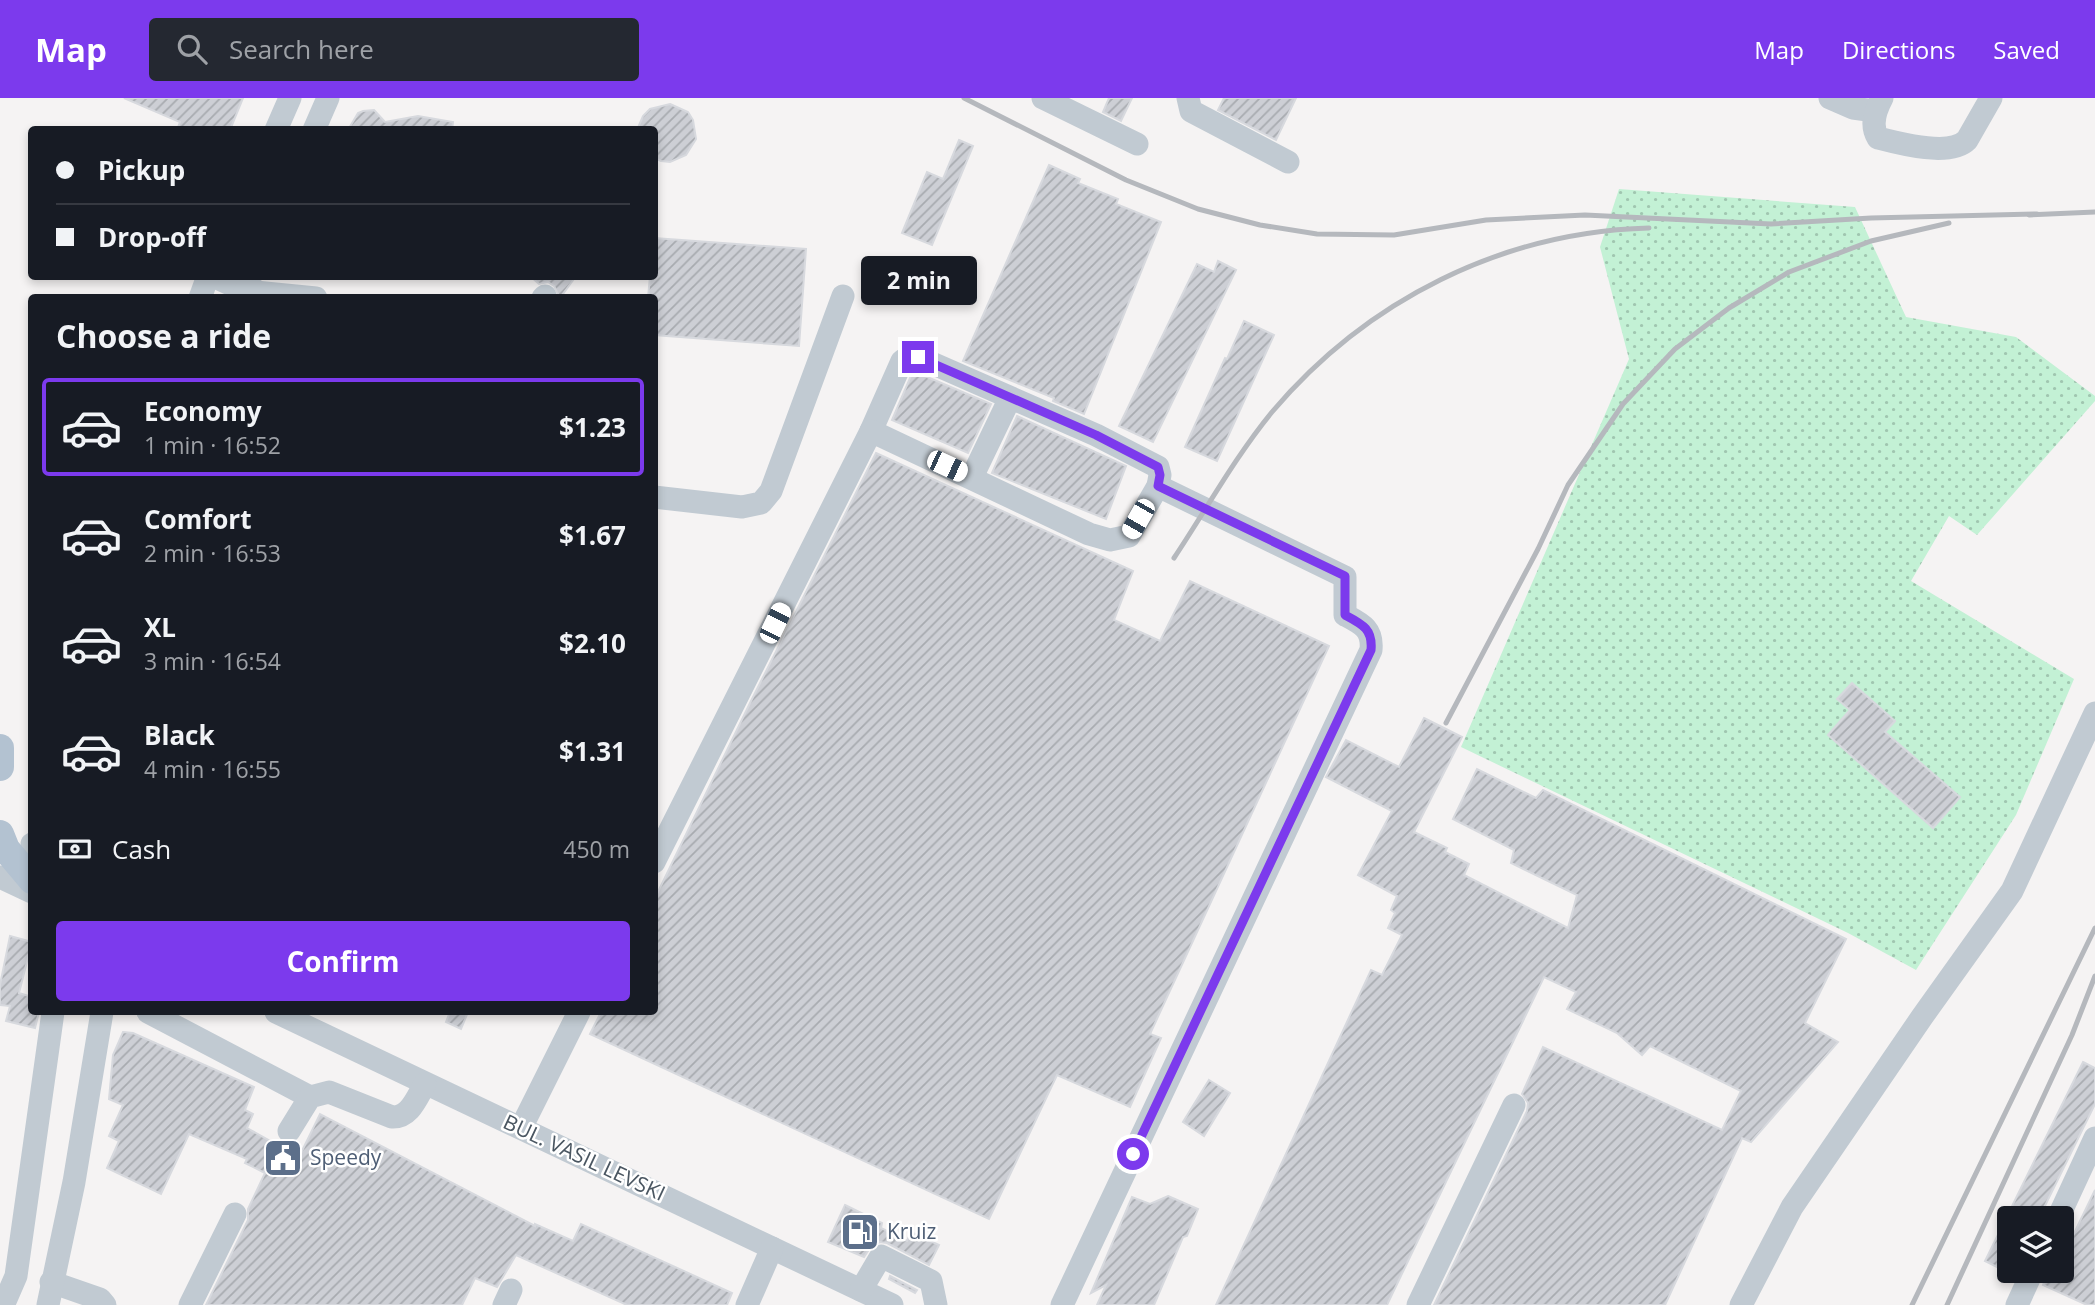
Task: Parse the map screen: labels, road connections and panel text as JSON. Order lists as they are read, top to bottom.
{
  "streets": {
    "street": ["BUL. VASIL LEVSKI"]
  },
  "places": {
    "public building": ["Speedy"],
    "fuel station": ["Kruiz"]
  },
  "page": {
    "header": "Map",
    "search": "Search here",
    "nav": ["Map", "Directions", "Saved"],
    "banner": ["Pickup", "Drop-off"],
    "bubble": "2 min",
    "heading": "Choose a ride",
    "list": [
      {
        "name": "Economy",
        "note": "1 min · 16:52",
        "value": "$1.23"
      },
      {
        "name": "Comfort",
        "note": "2 min · 16:53",
        "value": "$1.67"
      },
      {
        "name": "XL",
        "note": "3 min · 16:54",
        "value": "$2.10"
      },
      {
        "name": "Black",
        "note": "4 min · 16:55",
        "value": "$1.31"
      }
    ],
    "pay": ["Cash", "450 m"],
    "buttons": "Confirm"
  }
}
